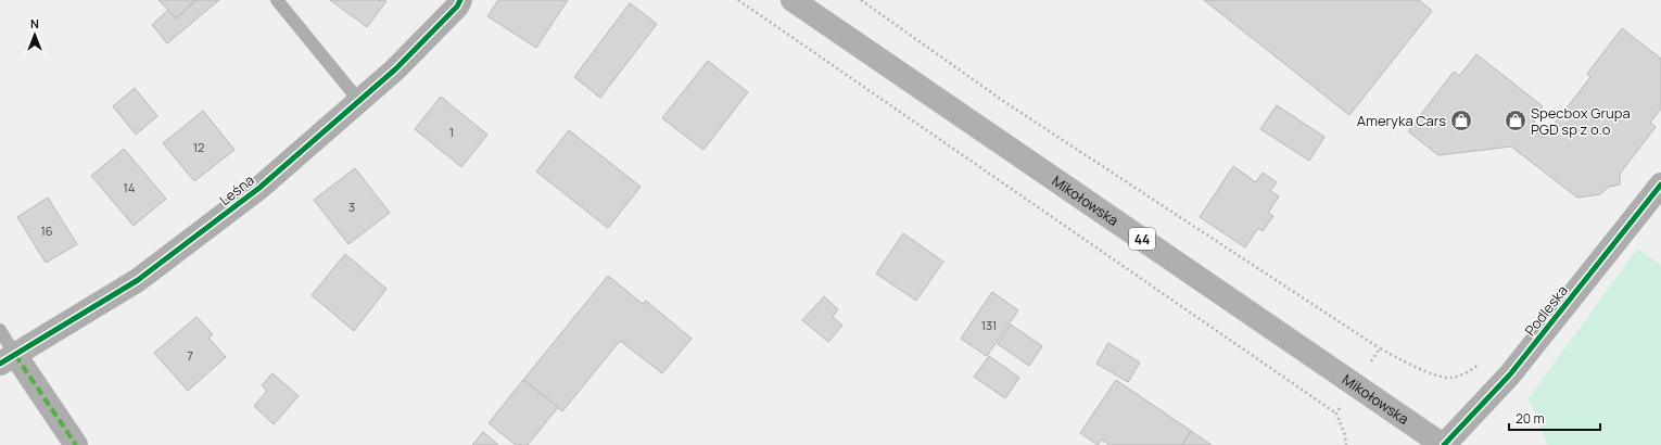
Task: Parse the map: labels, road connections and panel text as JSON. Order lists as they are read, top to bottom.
{
  "streets": {
    "main road": ["Mikołowska", "44"],
    "street": ["Leśna", "Podleska"]
  },
  "crossings": [
    ["Mikołowska", "Podleska"]
  ],
  "places": {
    "shop": ["Ameryka Cars", "Specbox Grupa PGD sp z o.o"]
  },
  "house_numbers": [
    "1",
    "12",
    "14",
    "3",
    "16",
    "131",
    "7"
  ],
  "scale_bar": "20 m",
  "north": "top"
}
